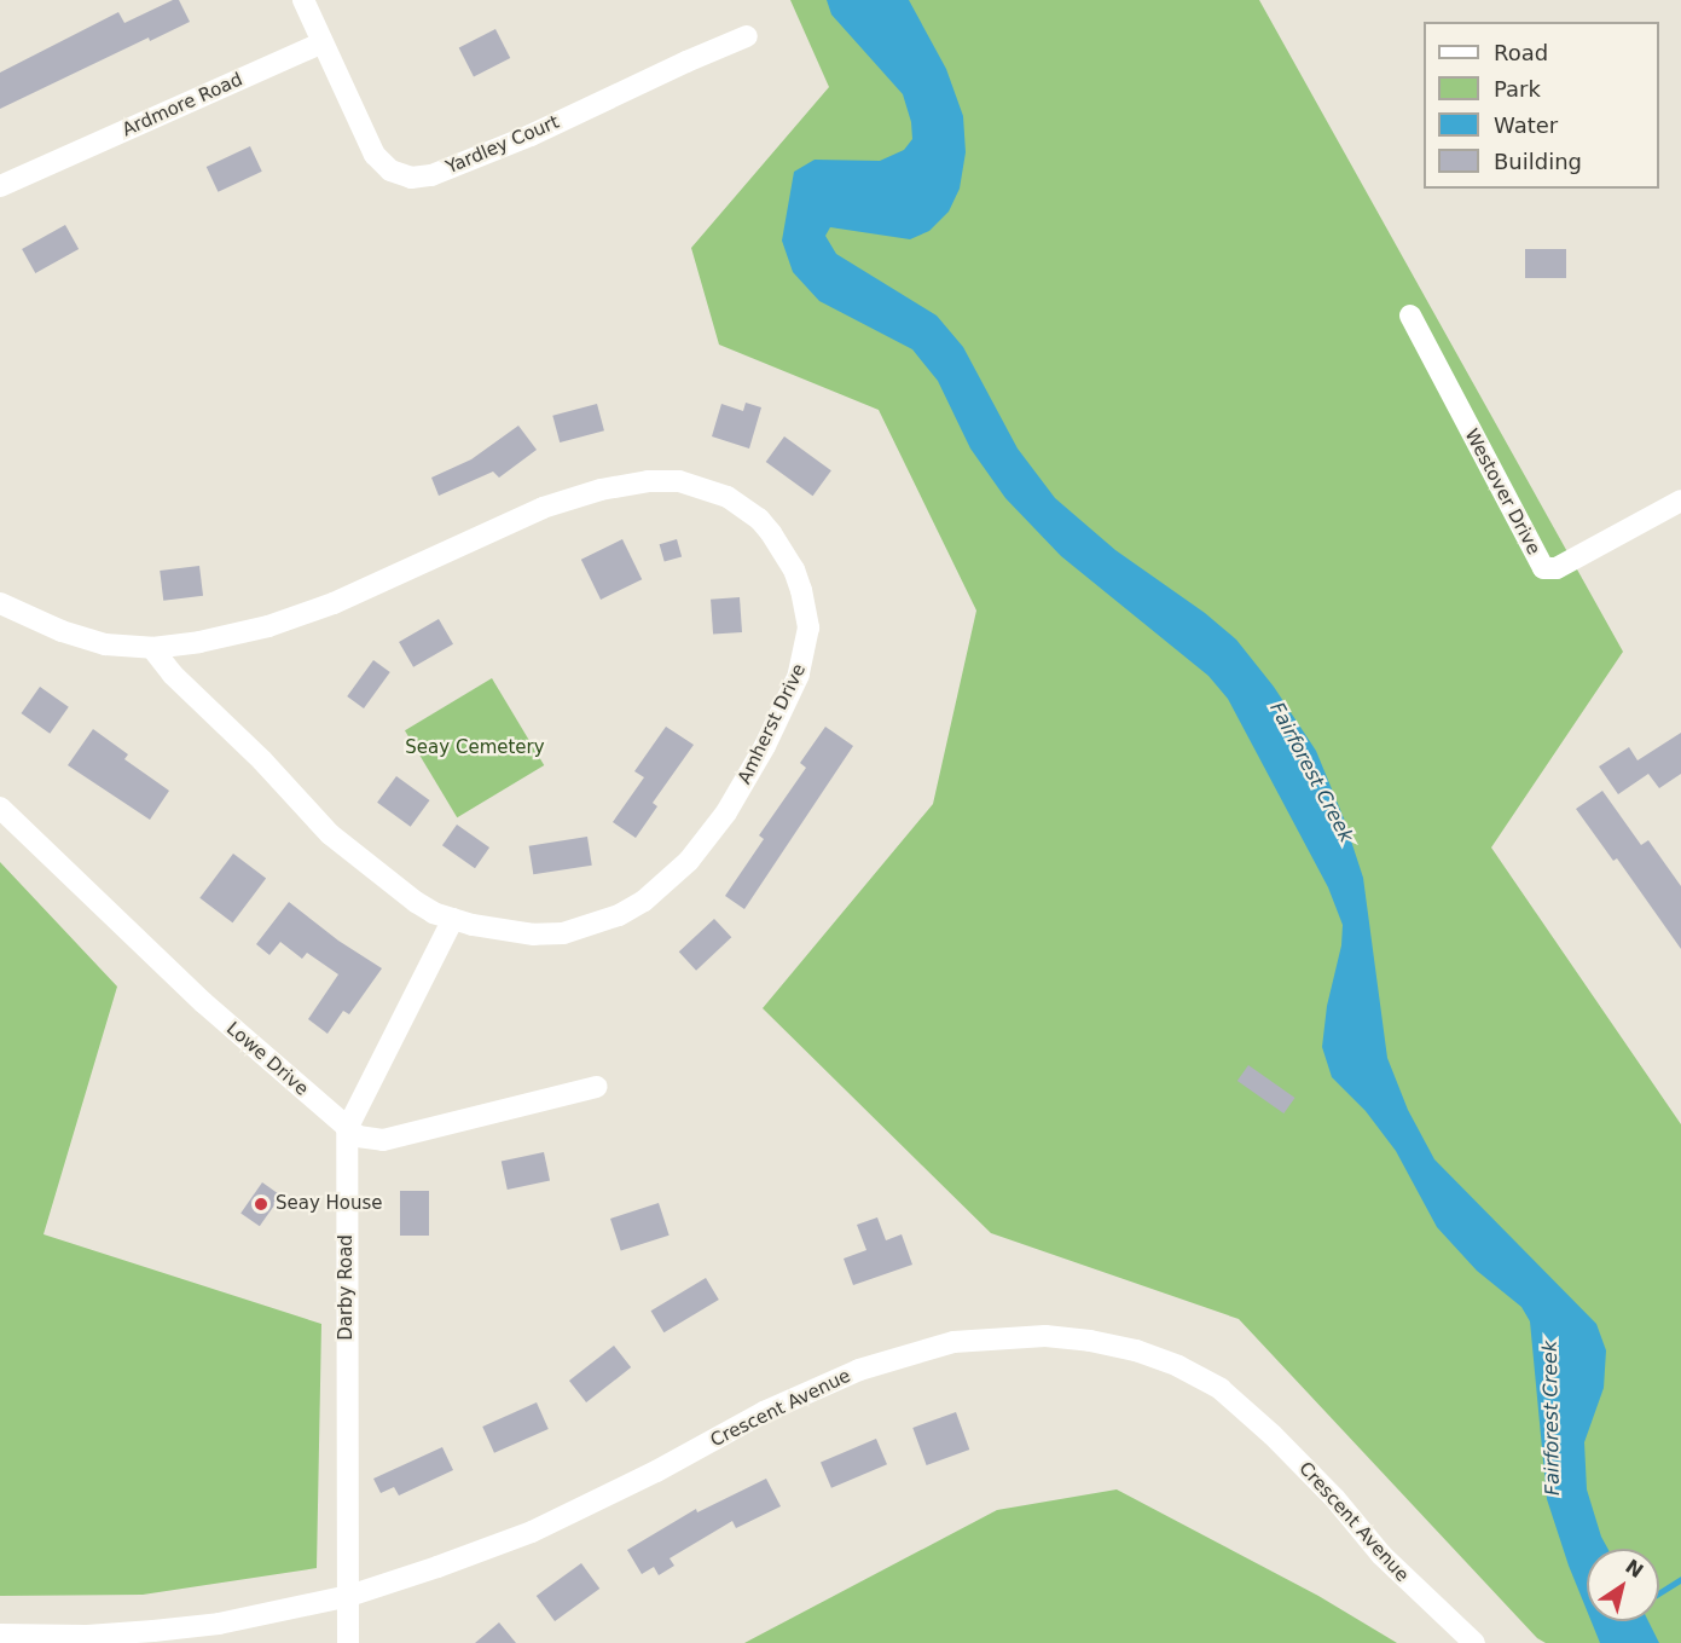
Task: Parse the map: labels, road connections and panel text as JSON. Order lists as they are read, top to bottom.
{
  "streets": {
    "street": [
      "Ardmore Road",
      "Yardley Court",
      "Westover Drive",
      "Amherst Drive",
      "Lowe Drive",
      "Darby Road",
      "Crescent Avenue"
    ]
  },
  "crossings": [
    ["Ardmore Road", "Yardley Court"],
    ["Amherst Drive", "Darby Road"],
    ["Lowe Drive", "Darby Road"],
    ["Darby Road", "Crescent Avenue"]
  ],
  "water": ["Fairforest Creek"],
  "parks": ["Seay Cemetery"],
  "places": ["Seay House"],
  "legend": [
    "Road",
    "Park",
    "Water",
    "Building"
  ],
  "north": "top right"
}
